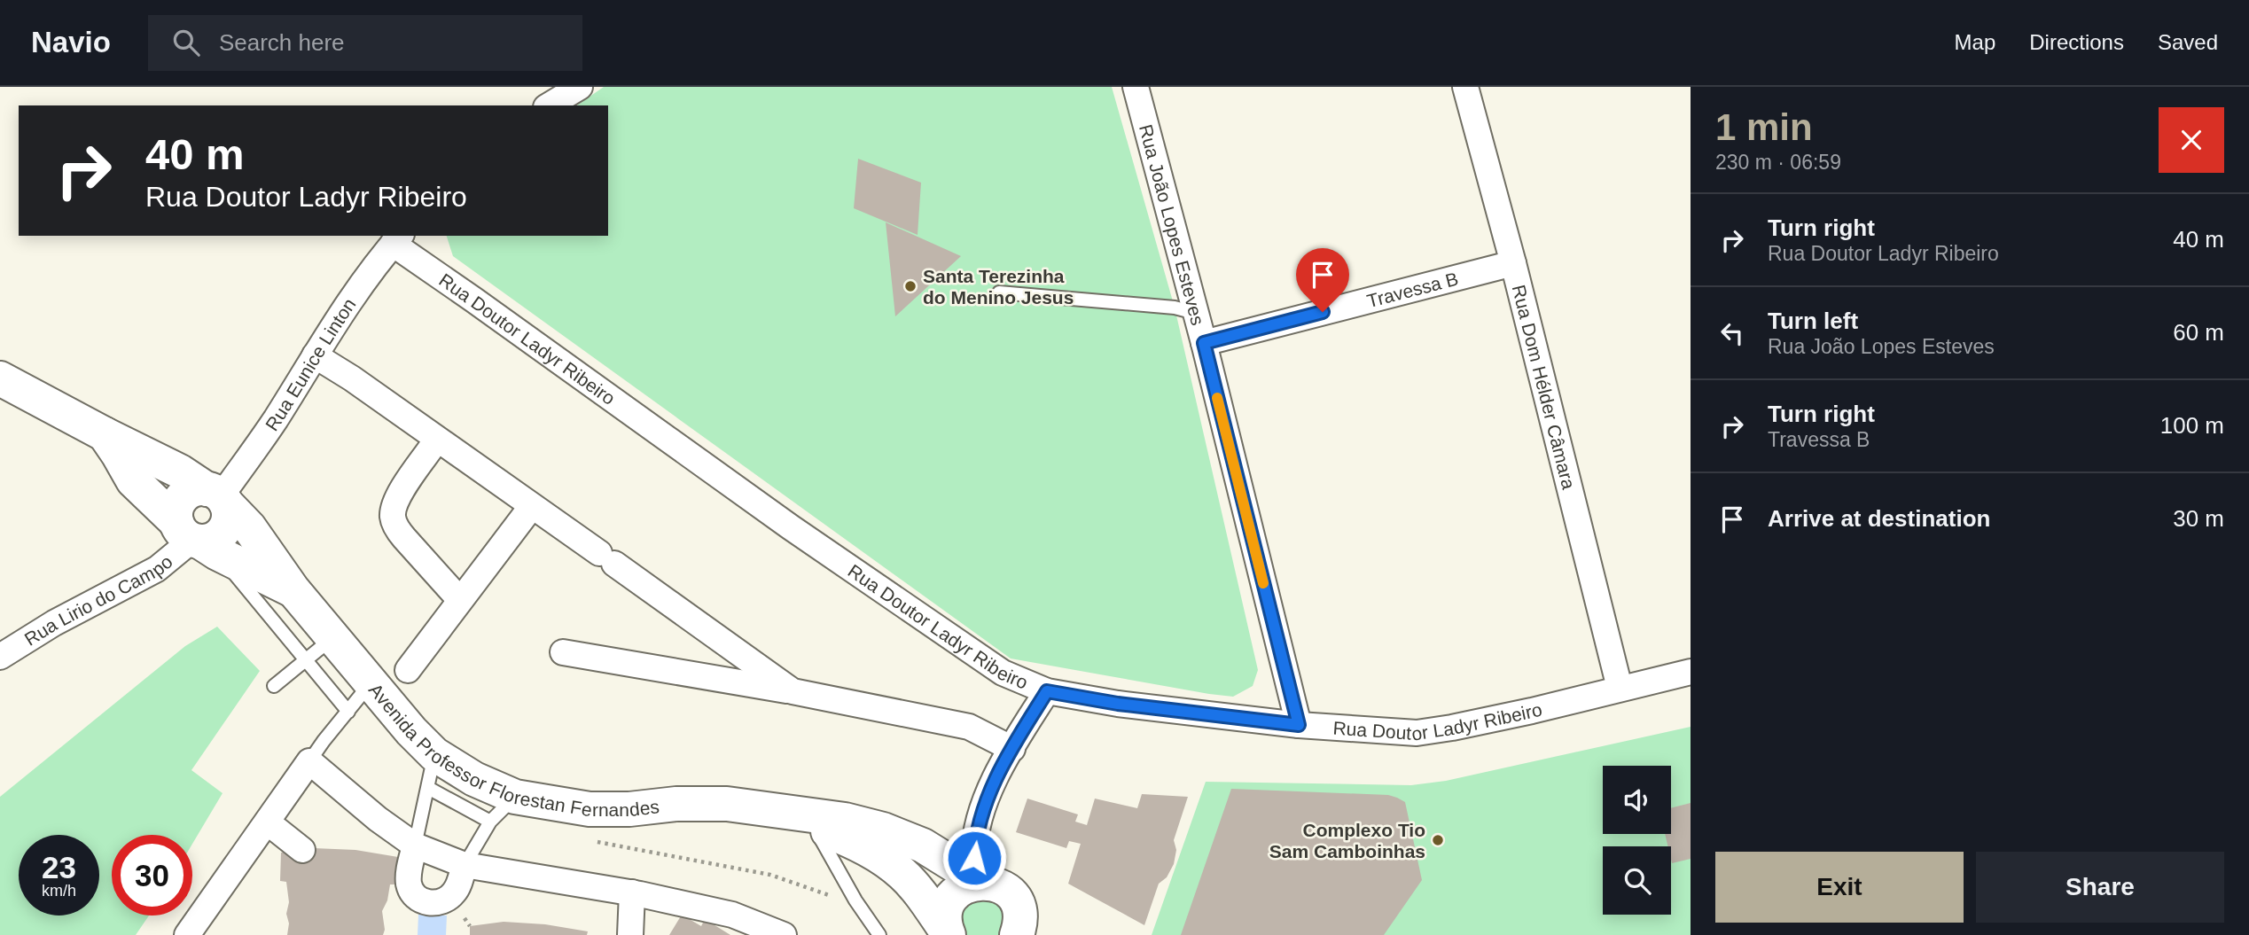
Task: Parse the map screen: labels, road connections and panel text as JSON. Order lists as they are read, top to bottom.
{
  "streets": {
    "street": [
      "Rua João Lopes Esteves",
      "Travessa B",
      "Rua Doutor Ladyr Ribeiro",
      "Rua Eunice Linton",
      "Rua Dom Hélder Câmara",
      "Rua Lirio do Campo",
      "Avenida Professor Florestan Fernandes"
    ]
  },
  "crossings": [
    ["Rua João Lopes Esteves", "Travessa B"],
    ["Rua João Lopes Esteves", "Rua Doutor Ladyr Ribeiro"],
    ["Travessa B", "Rua Dom Hélder Câmara"],
    ["Rua Doutor Ladyr Ribeiro", "Rua Eunice Linton"],
    ["Rua Doutor Ladyr Ribeiro", "Rua Dom Hélder Câmara"],
    ["Rua Eunice Linton", "Rua Lirio do Campo"],
    ["Rua Eunice Linton", "Avenida Professor Florestan Fernandes"],
    ["Rua Lirio do Campo", "Avenida Professor Florestan Fernandes"]
  ],
  "places": ["Santa Terezinha do Menino Jesus", "Complexo Tio Sam Camboinhas"],
  "page": {
    "header": "Navio",
    "search": "Search here",
    "nav": ["Map", "Directions", "Saved"],
    "heading": ["1 min", "230 m · 06:59"],
    "turn": ["40 m", "Rua Doutor Ladyr Ribeiro"],
    "list": [
      {
        "name": "Turn right",
        "note": "Rua Doutor Ladyr Ribeiro",
        "value": "40 m"
      },
      {
        "name": "Turn left",
        "note": "Rua João Lopes Esteves",
        "value": "60 m"
      },
      {
        "name": "Turn right",
        "note": "Travessa B",
        "value": "100 m"
      },
      {
        "name": "Arrive at destination",
        "value": "30 m"
      }
    ],
    "speed": "23 km/h",
    "limit": "30",
    "buttons": ["Exit", "Share"]
  }
}
